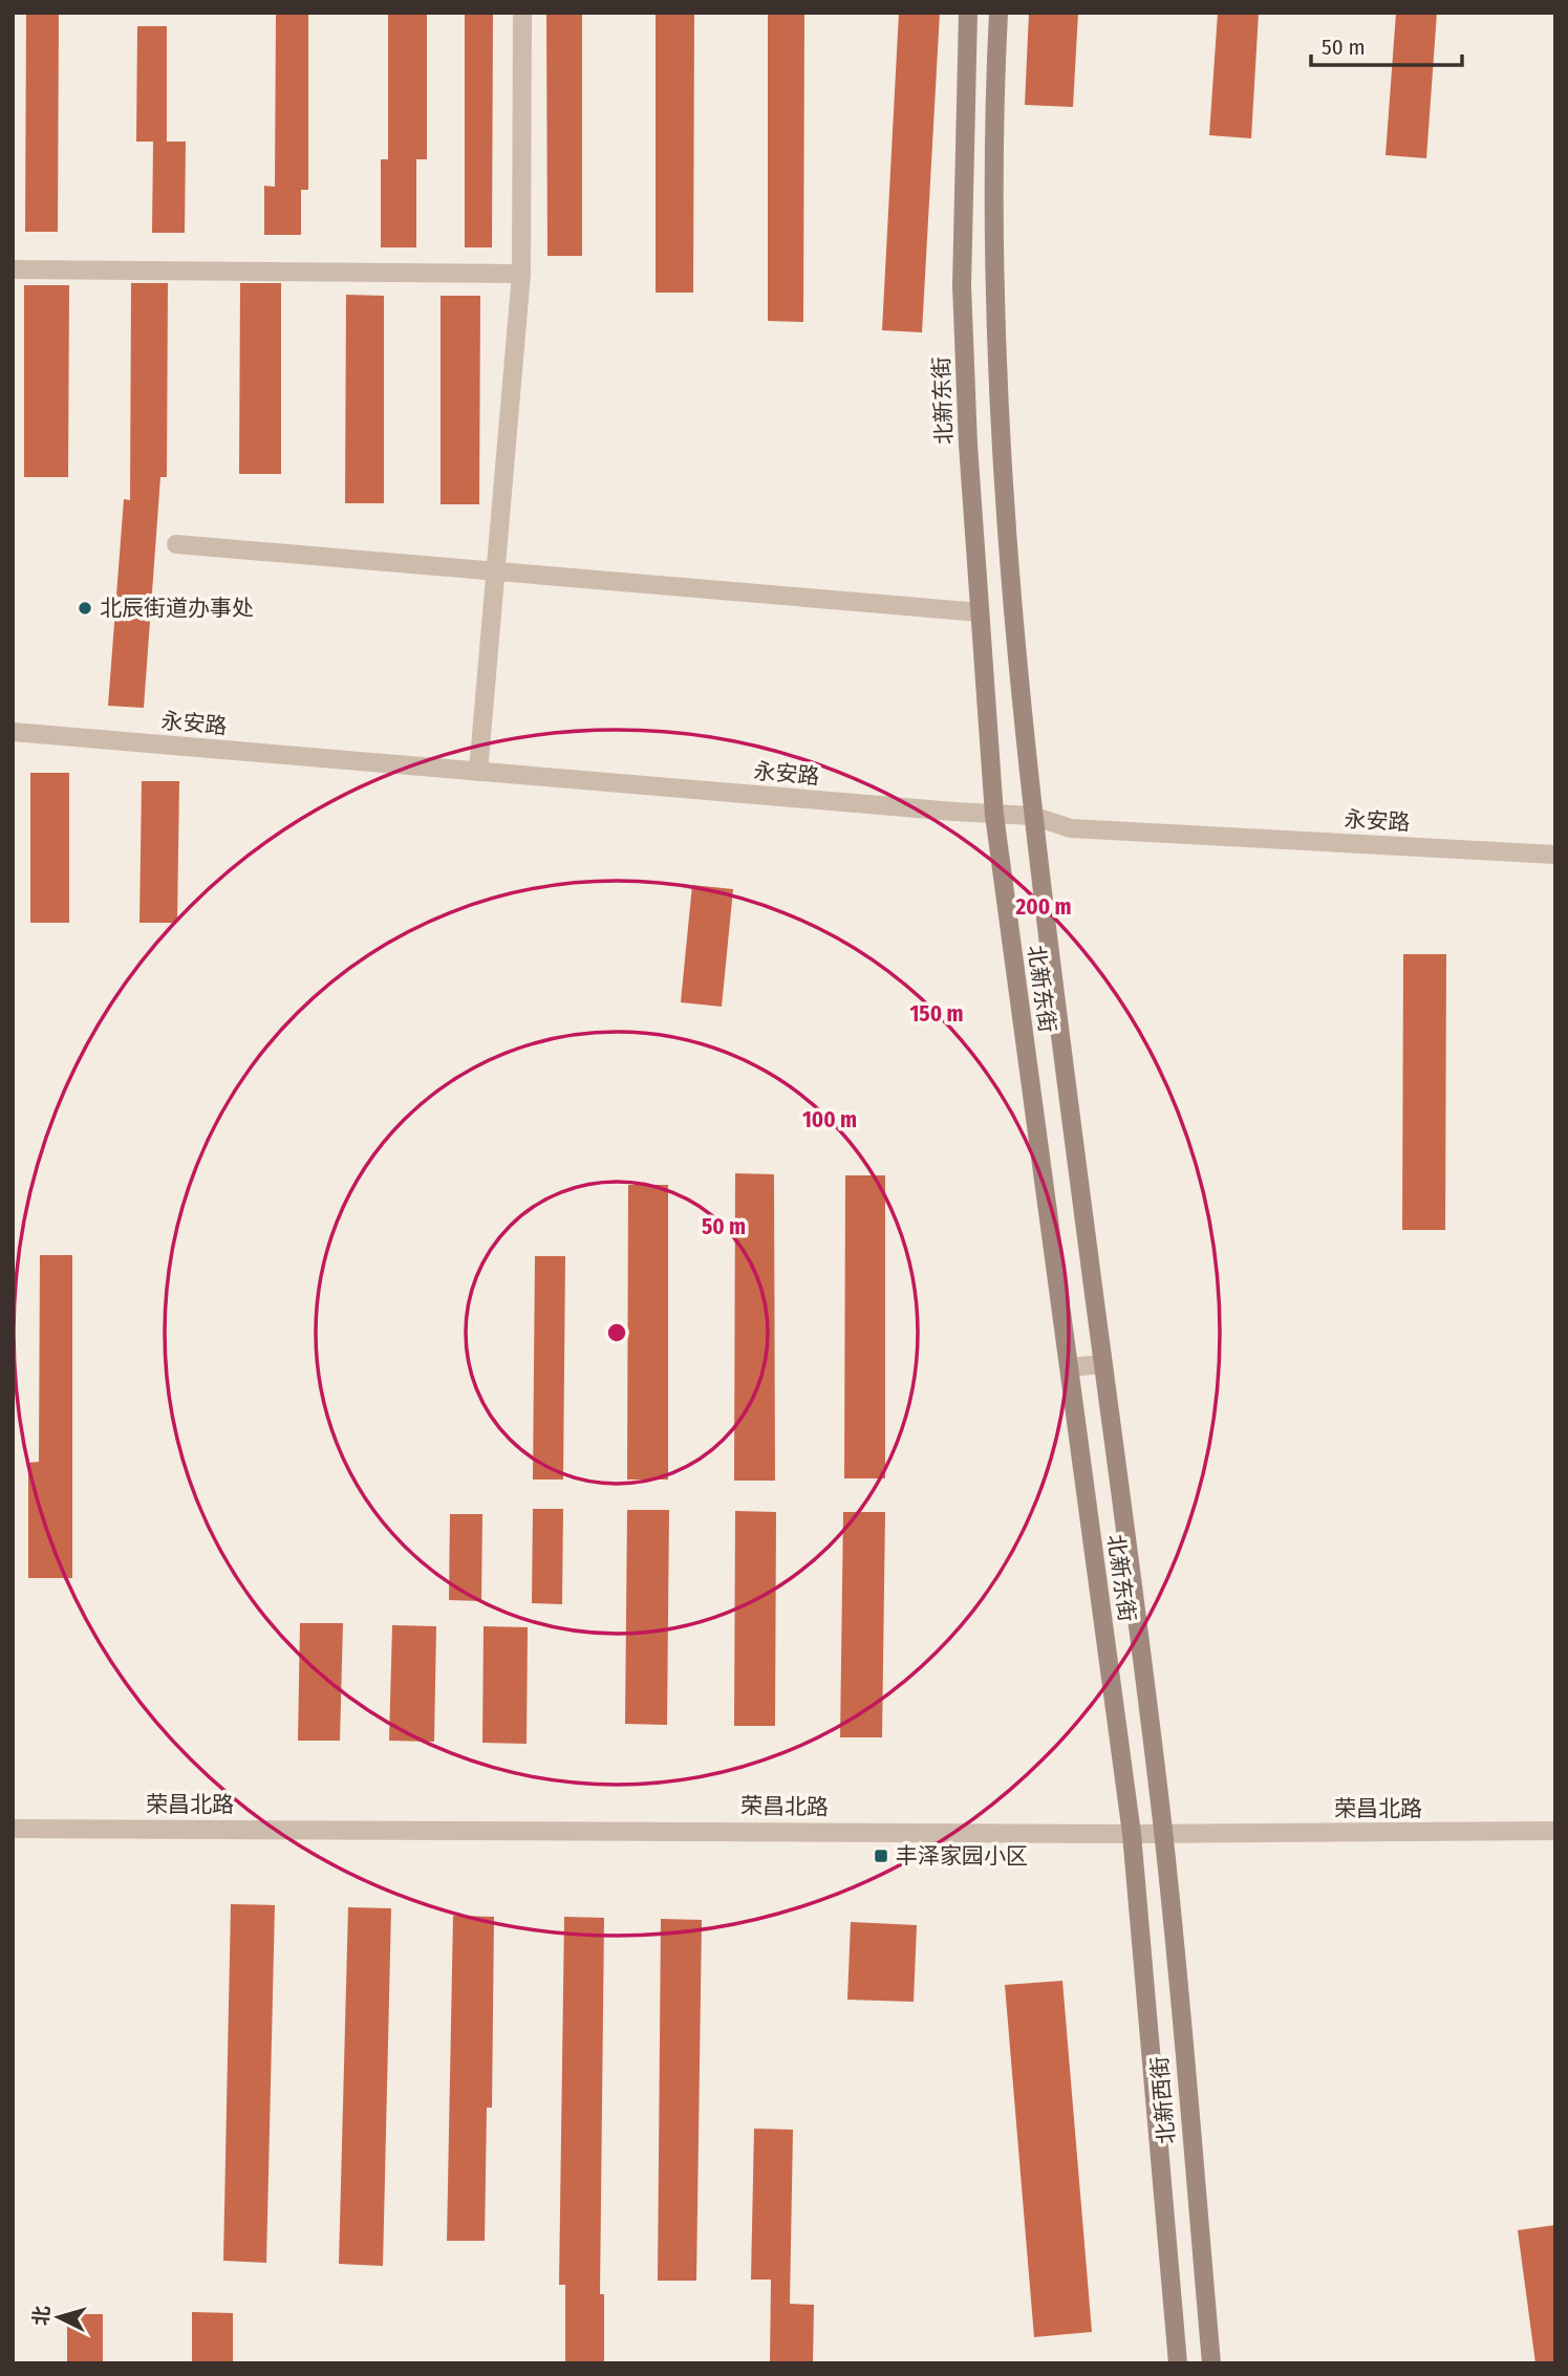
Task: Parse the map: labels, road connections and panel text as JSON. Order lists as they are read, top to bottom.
{
  "streets": {
    "main road": ["北新东街", "北新西街"],
    "street": ["永安路", "荣昌北路"]
  },
  "crossings": [
    ["北新东街", "永安路"],
    ["北新东街", "荣昌北路"],
    ["北新东街", "北新西街"],
    ["荣昌北路", "北新西街"]
  ],
  "places": {
    "other": ["北辰街道办事处"],
    "transit": ["丰泽家园小区"]
  },
  "scale_bar": "50 m",
  "north": "left",
  "rings": [
    "200 m",
    "150 m",
    "100 m",
    "50 m"
  ]
}
